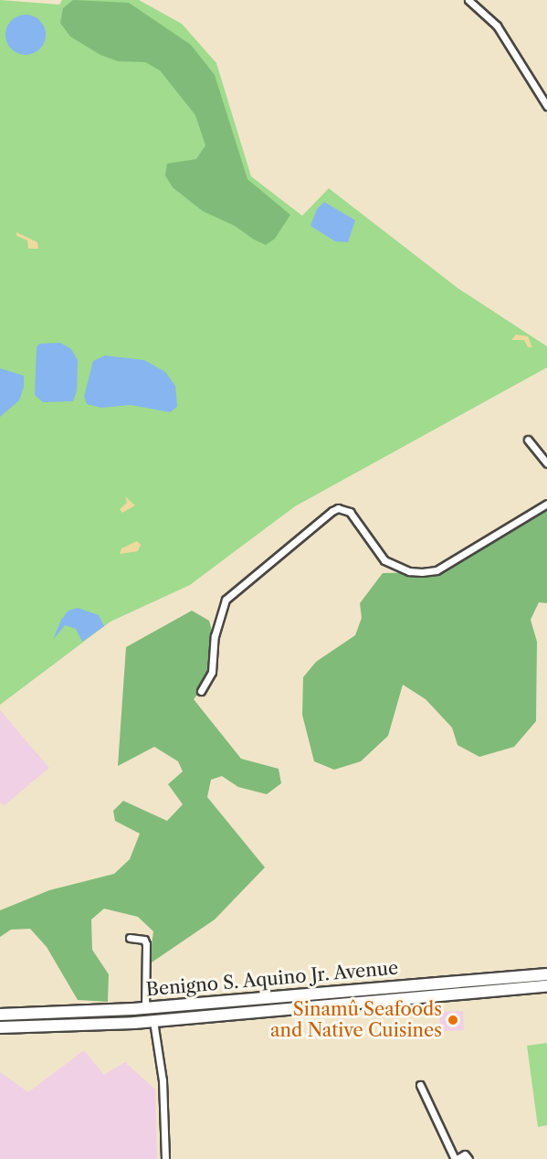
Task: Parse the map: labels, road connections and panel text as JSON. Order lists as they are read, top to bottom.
{
  "streets": {
    "main road": ["Benigno S. Aquino Jr. Avenue"]
  },
  "places": ["Sinamû Seafoods and Native Cuisines"]
}
